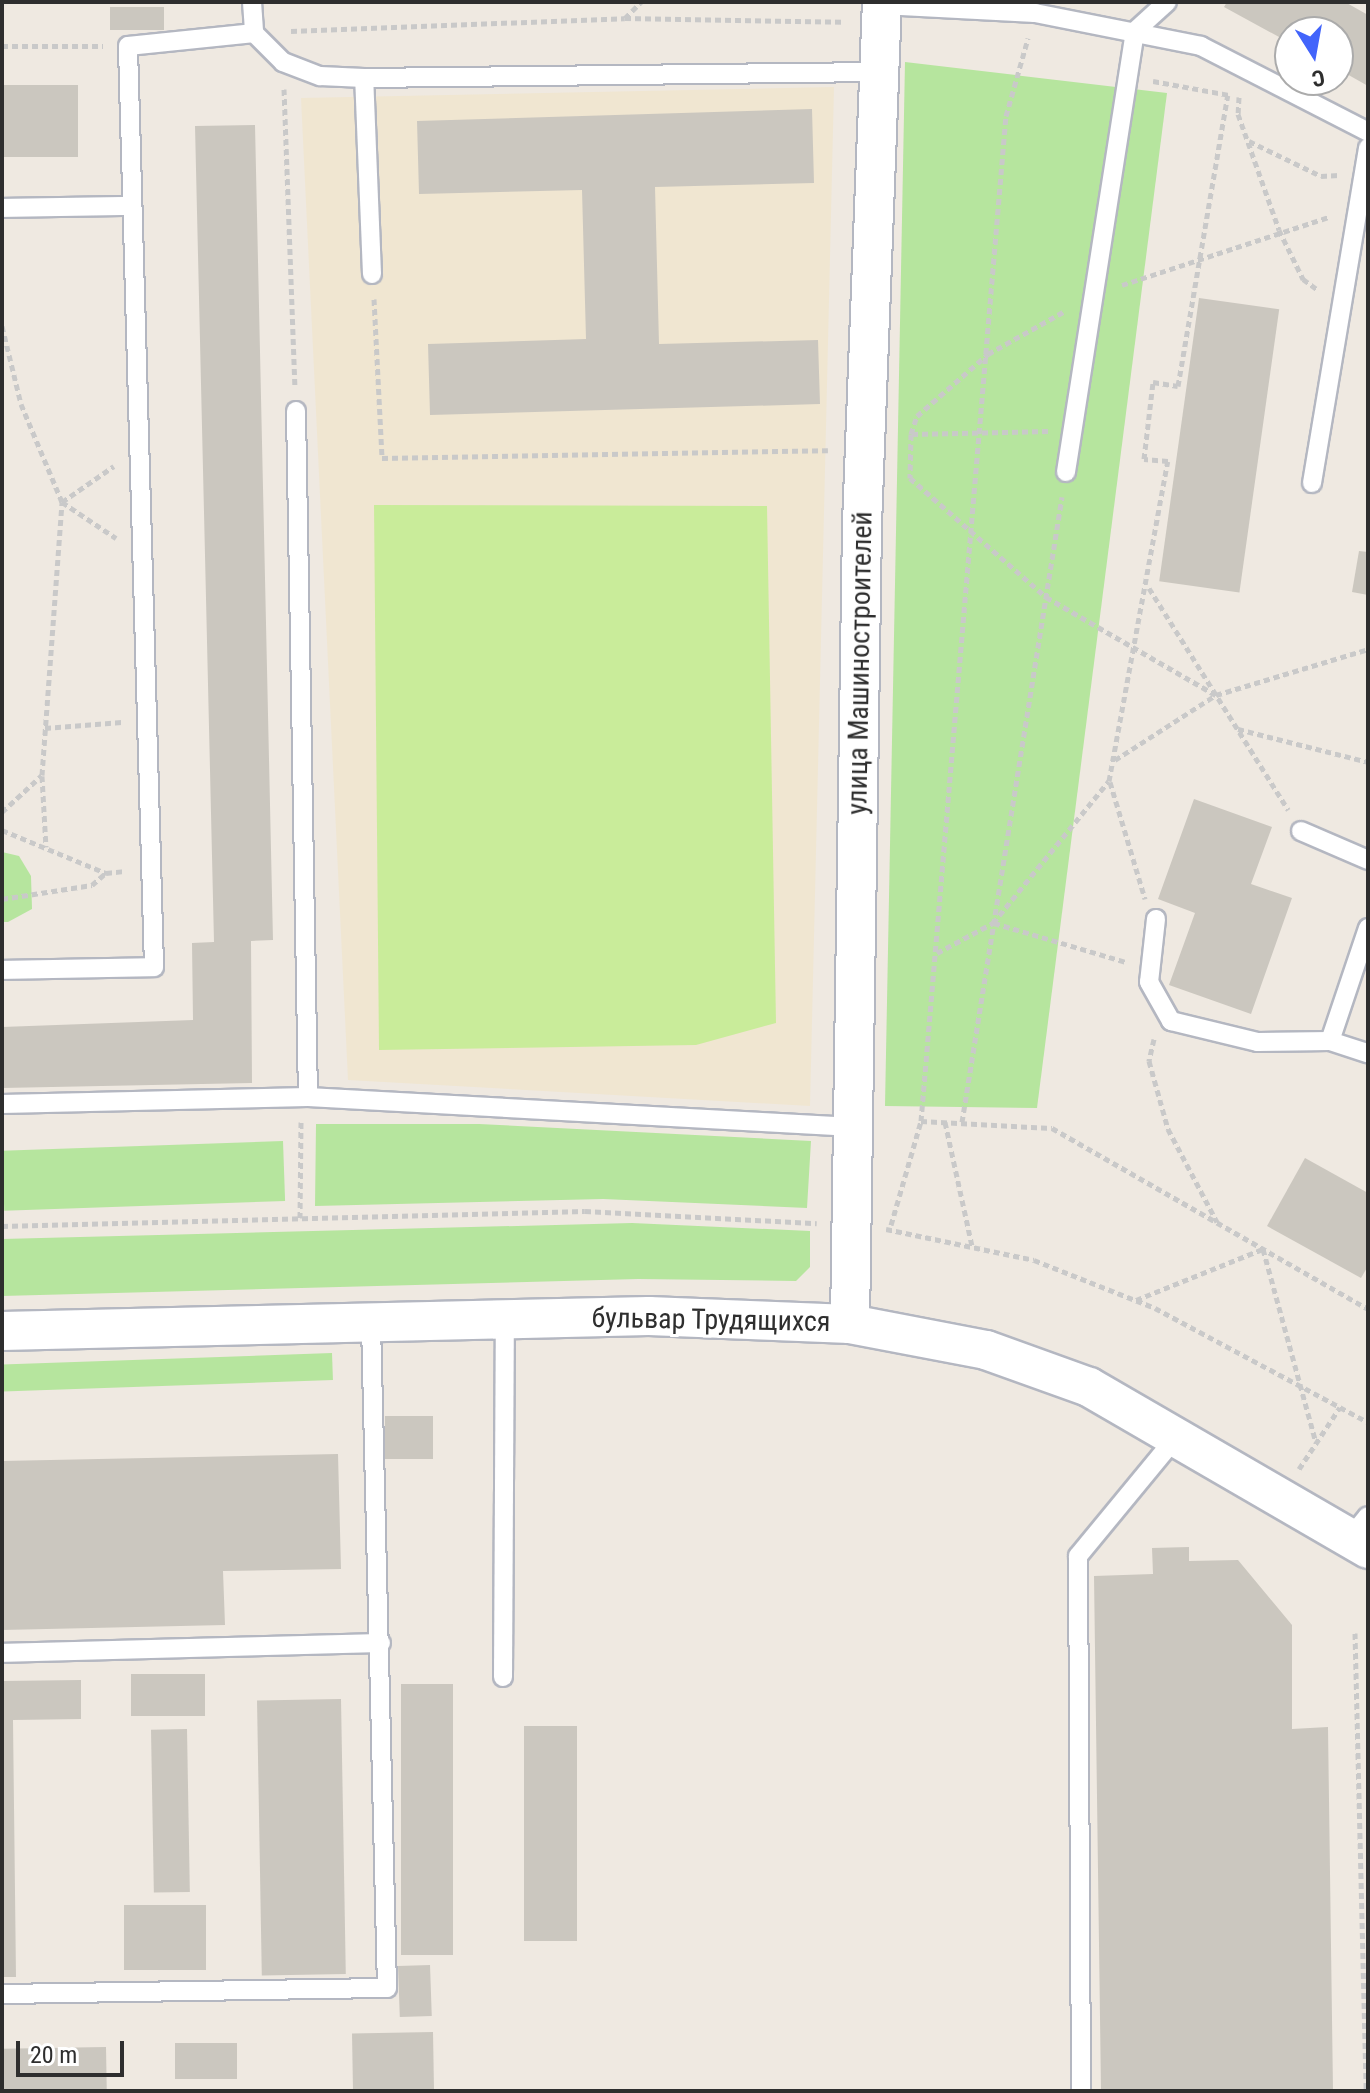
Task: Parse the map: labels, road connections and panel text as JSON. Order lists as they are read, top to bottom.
{
  "streets": {
    "street": ["улица Машиностроителей", "бульвар Трудящихся"]
  },
  "crossings": [
    ["улица Машиностроителей", "бульвар Трудящихся"]
  ],
  "scale_bar": "20 m",
  "north": "bottom"
}
